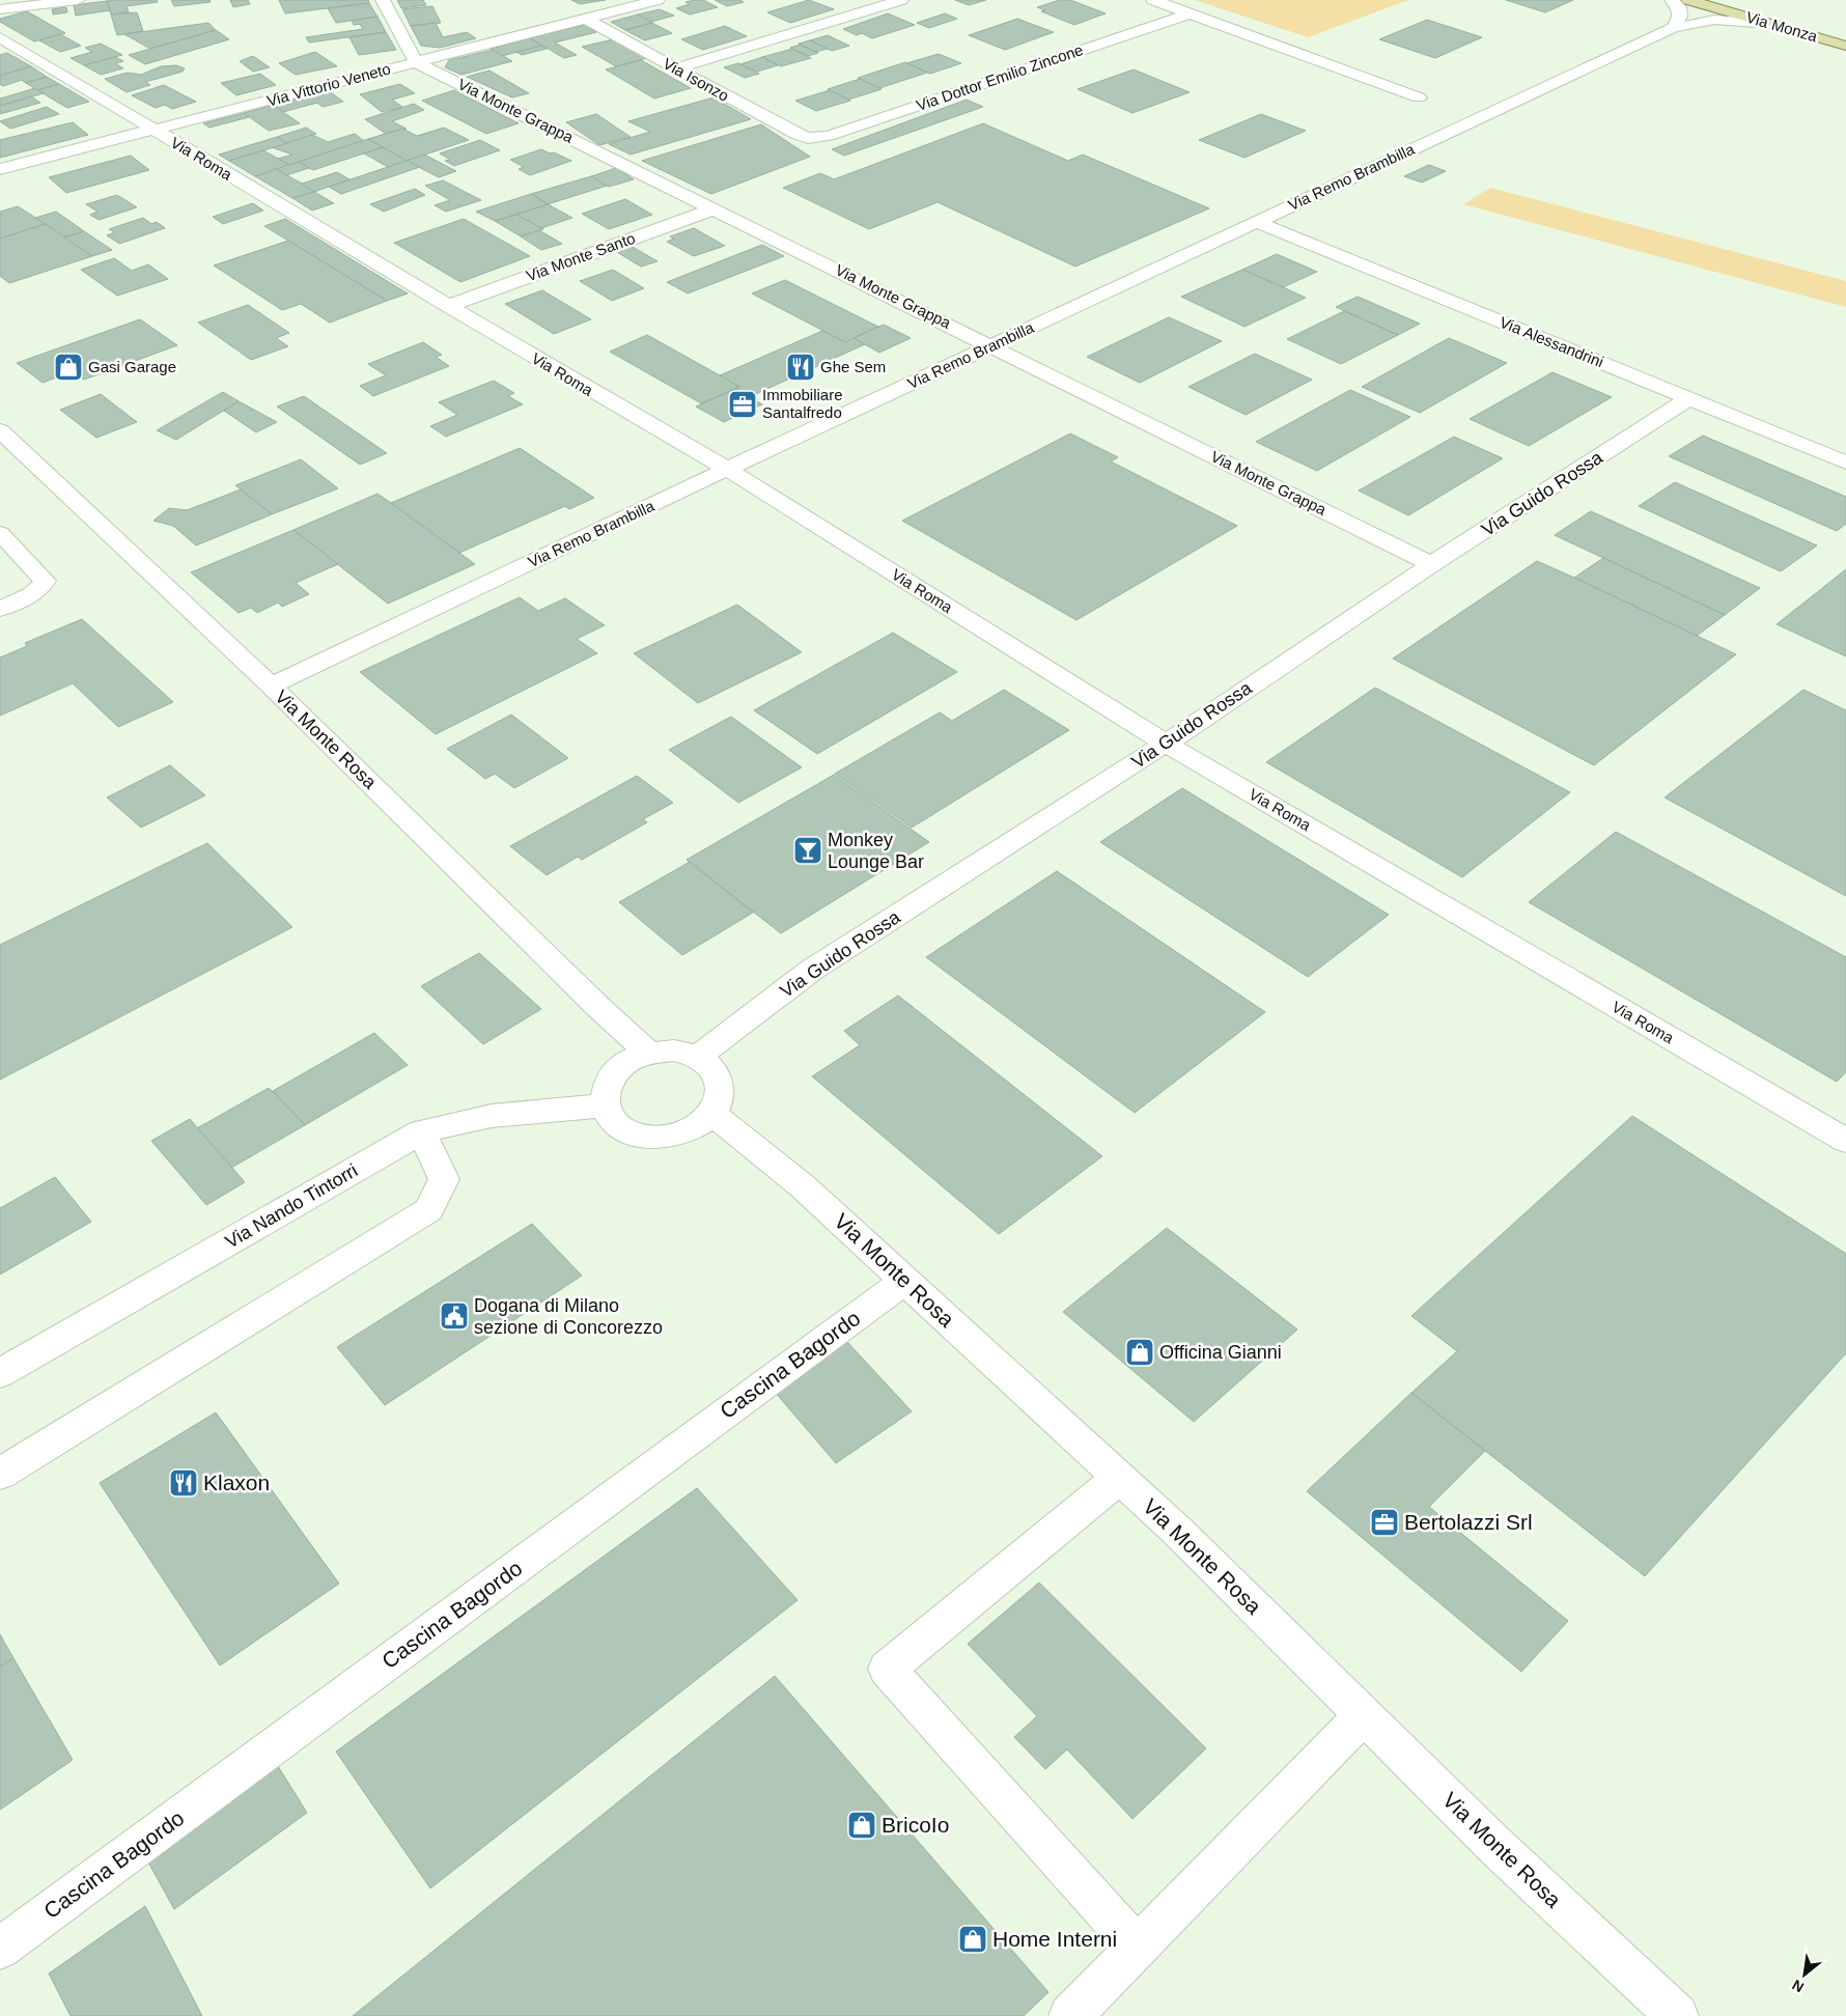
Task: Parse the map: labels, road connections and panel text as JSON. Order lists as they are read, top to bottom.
{
  "streets": {
    "main road": ["Via Monza"],
    "street": [
      "Via Dottor Emilio Zincone",
      "Via Isonzo",
      "Via Vittorio Veneto",
      "Via Monte Grappa",
      "Via Roma",
      "Via Remo Brambilla",
      "Via Monte Santo",
      "Via Alessandrini",
      "Via Guido Rossa",
      "Via Monte Rosa",
      "Via Nando Tintorri",
      "Cascina Bagordo"
    ]
  },
  "crossings": [
    ["Via Monza", "Via Remo Brambilla"],
    ["Via Dottor Emilio Zincone", "Via Isonzo"],
    ["Via Isonzo", "Via Vittorio Veneto"],
    ["Via Vittorio Veneto", "Via Monte Grappa"],
    ["Via Vittorio Veneto", "Via Roma"],
    ["Via Monte Grappa", "Via Remo Brambilla"],
    ["Via Monte Grappa", "Via Monte Santo"],
    ["Via Monte Grappa", "Via Guido Rossa"],
    ["Via Roma", "Via Remo Brambilla"],
    ["Via Roma", "Via Monte Santo"],
    ["Via Roma", "Via Guido Rossa"],
    ["Via Remo Brambilla", "Via Alessandrini"],
    ["Via Remo Brambilla", "Via Monte Rosa"],
    ["Via Alessandrini", "Via Guido Rossa"],
    ["Via Guido Rossa", "Via Monte Rosa"],
    ["Via Guido Rossa", "Via Nando Tintorri"],
    ["Via Monte Rosa", "Via Nando Tintorri"],
    ["Via Monte Rosa", "Cascina Bagordo"]
  ],
  "places": {
    "shop": [
      "Gasi Garage",
      "Officina Gianni",
      "BricoIo",
      "Home Interni"
    ],
    "restaurant": ["Ghe Sem", "Klaxon"],
    "office": ["Immobiliare Santalfredo", "Bertolazzi Srl"],
    "bar": ["Monkey Lounge Bar"],
    "public building": ["Dogana di Milano sezione di Concorezzo"]
  },
  "north": "bottom left"
}
